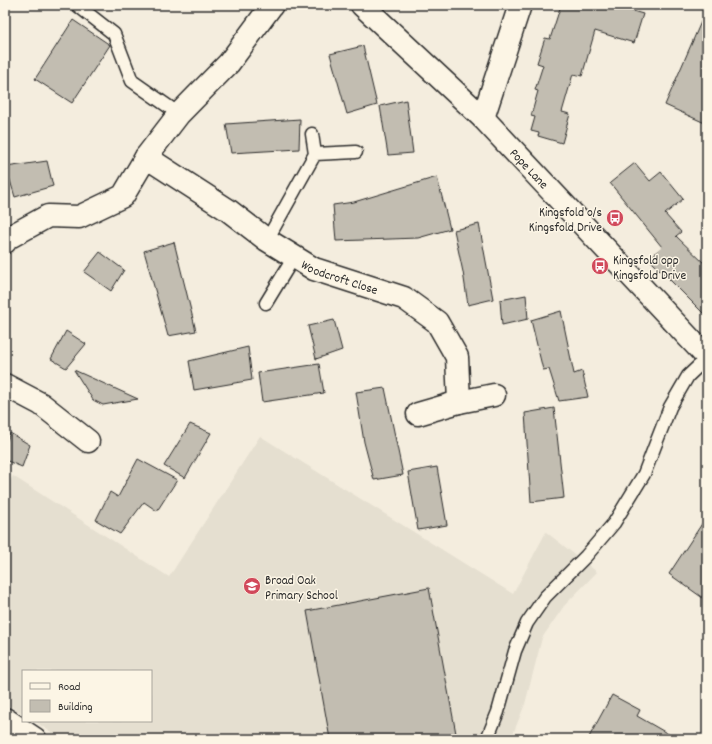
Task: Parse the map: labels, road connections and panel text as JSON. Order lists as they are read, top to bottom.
{
  "streets": {
    "street": ["Pope Lane", "Woodcroft Close"]
  },
  "places": {
    "bus stop": ["Kingsfold o/s Kingsfold Drive", "Kingsfold opp Kingsfold Drive"],
    "school or university": ["Broad Oak Primary School"]
  },
  "legend": ["Road", "Building"]
}
